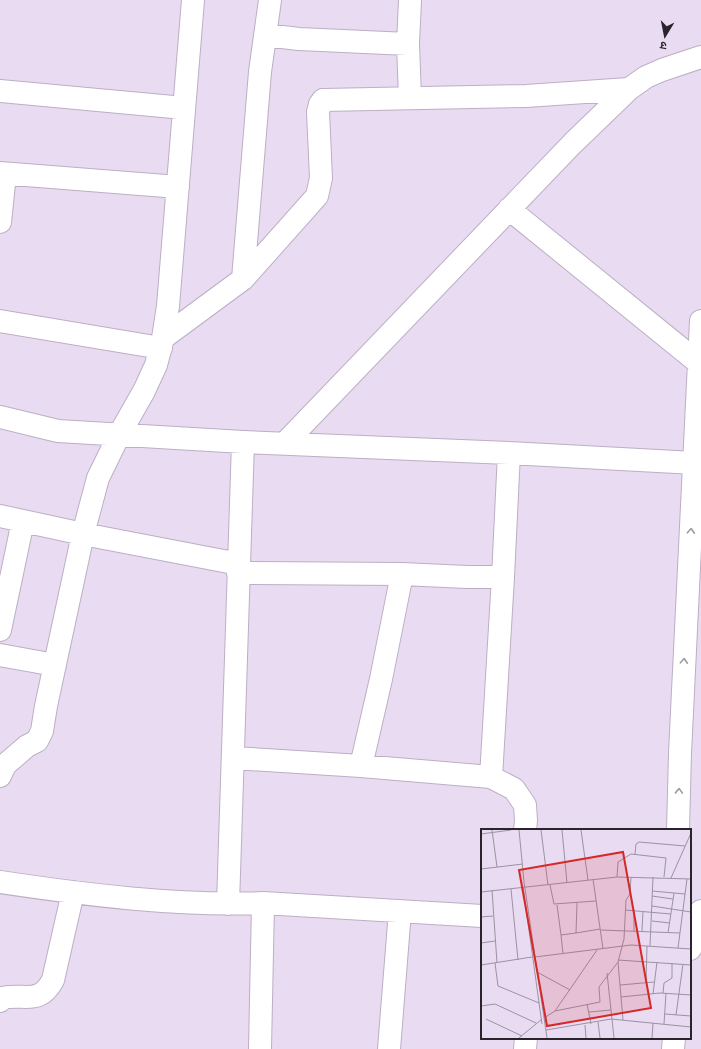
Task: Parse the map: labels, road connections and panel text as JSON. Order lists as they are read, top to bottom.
{
  "north": "bottom"
}
